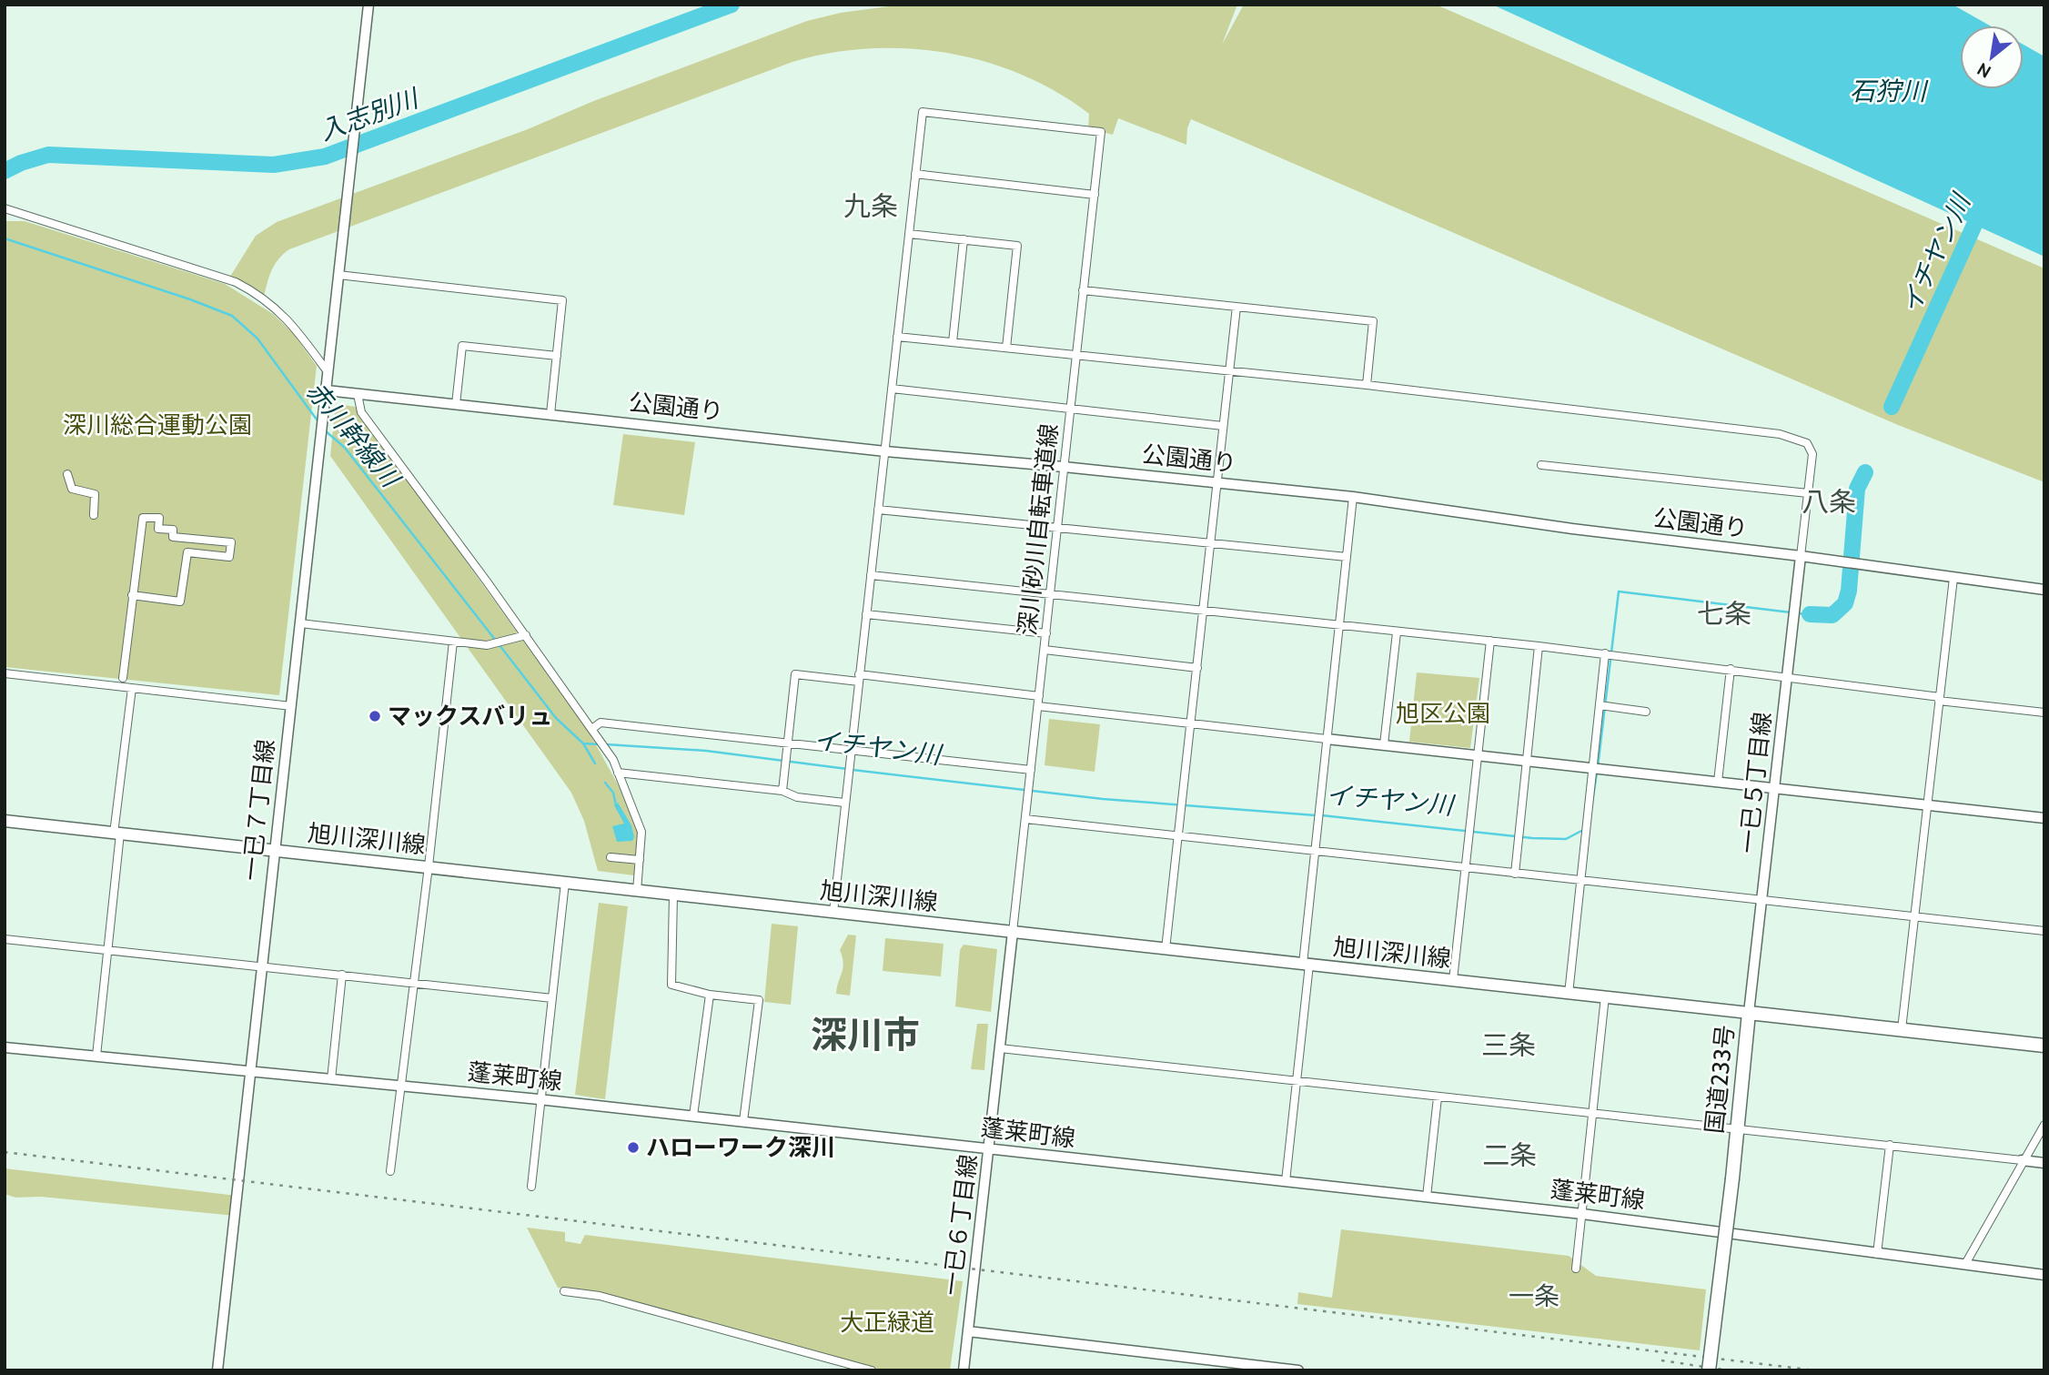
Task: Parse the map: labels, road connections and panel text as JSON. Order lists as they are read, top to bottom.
{
  "streets": {
    "highway": ["国道233号"],
    "main road": ["旭川深川線"],
    "street": [
      "公園通り",
      "深川砂川自転車道線",
      "一已５丁目線",
      "一已７丁目線",
      "蓬莱町線",
      "一已６丁目線"
    ]
  },
  "crossings": [
    ["公園通り", "深川砂川自転車道線"],
    ["公園通り", "一已５丁目線"],
    ["公園通り", "一已７丁目線"],
    ["深川砂川自転車道線", "旭川深川線"],
    ["深川砂川自転車道線", "一已６丁目線"],
    ["一已５丁目線", "旭川深川線"],
    ["一已５丁目線", "国道233号"],
    ["一已７丁目線", "旭川深川線"],
    ["一已７丁目線", "蓬莱町線"],
    ["旭川深川線", "国道233号"],
    ["旭川深川線", "一已６丁目線"],
    ["蓬莱町線", "一已６丁目線"]
  ],
  "districts": [
    "九条",
    "八条",
    "七条",
    "深川市",
    "三条",
    "二条",
    "一条"
  ],
  "water": [
    "石狩川",
    "入志別川",
    "イチヤン川",
    "赤川幹線川"
  ],
  "parks": ["深川総合運動公園", "旭区公園", "大正緑道"],
  "places": ["マックスバリュ", "ハローワーク深川"],
  "north": "bottom left"
}
